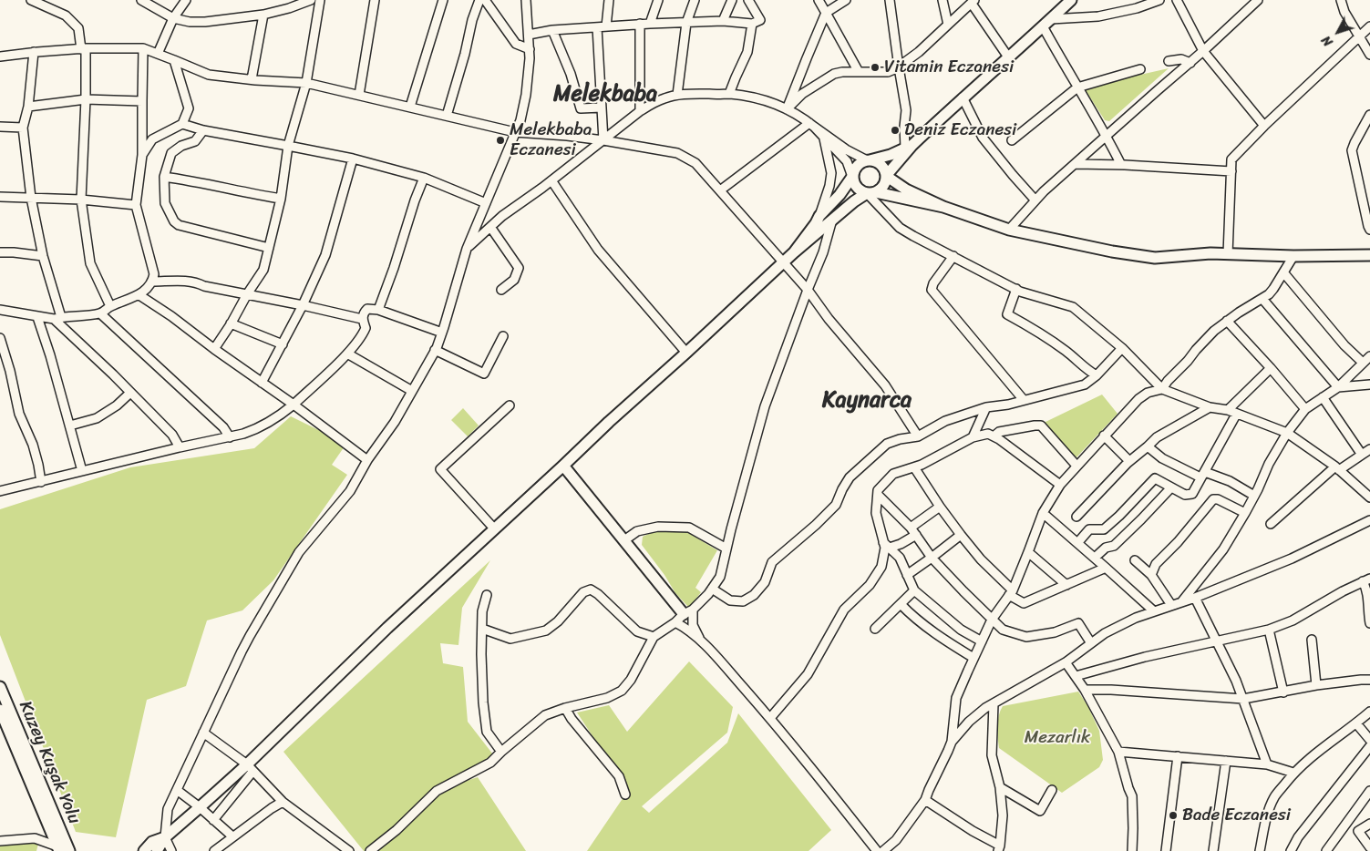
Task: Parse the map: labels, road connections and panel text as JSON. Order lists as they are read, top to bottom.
{
  "streets": {
    "main road": ["Kuzey Kuşak Yolu"]
  },
  "districts": ["Melekbaba", "Kaynarca"],
  "parks": ["Mezarlık"],
  "places": [
    "Vitamin Eczanesi",
    "Deniz Eczanesi",
    "Melekbaba Eczanesi",
    "Bade Eczanesi"
  ],
  "north": "bottom left"
}
